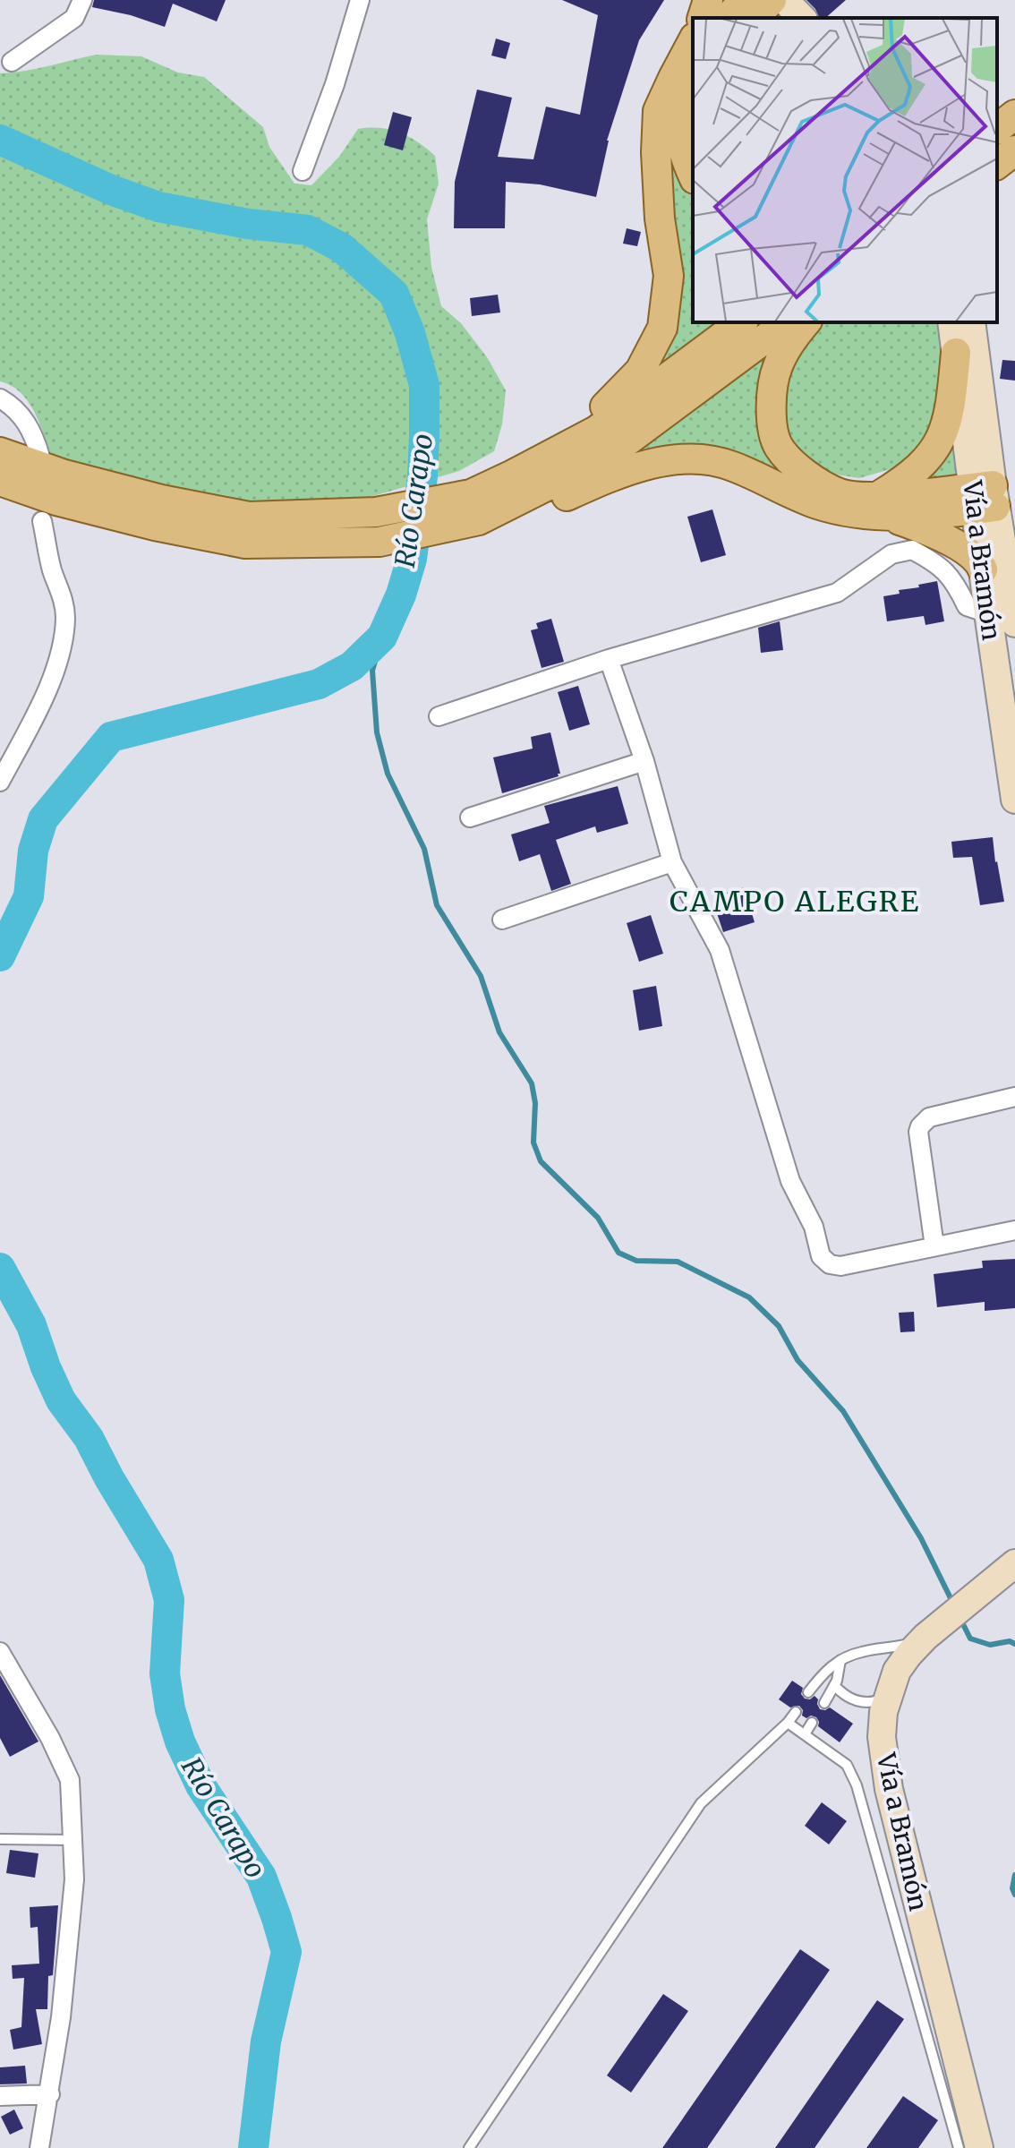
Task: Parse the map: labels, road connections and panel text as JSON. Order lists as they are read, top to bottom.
{
  "streets": {
    "main road": ["Vía a Bramón"]
  },
  "districts": ["CAMPO ALEGRE"],
  "water": ["Río Carapo"]
}
